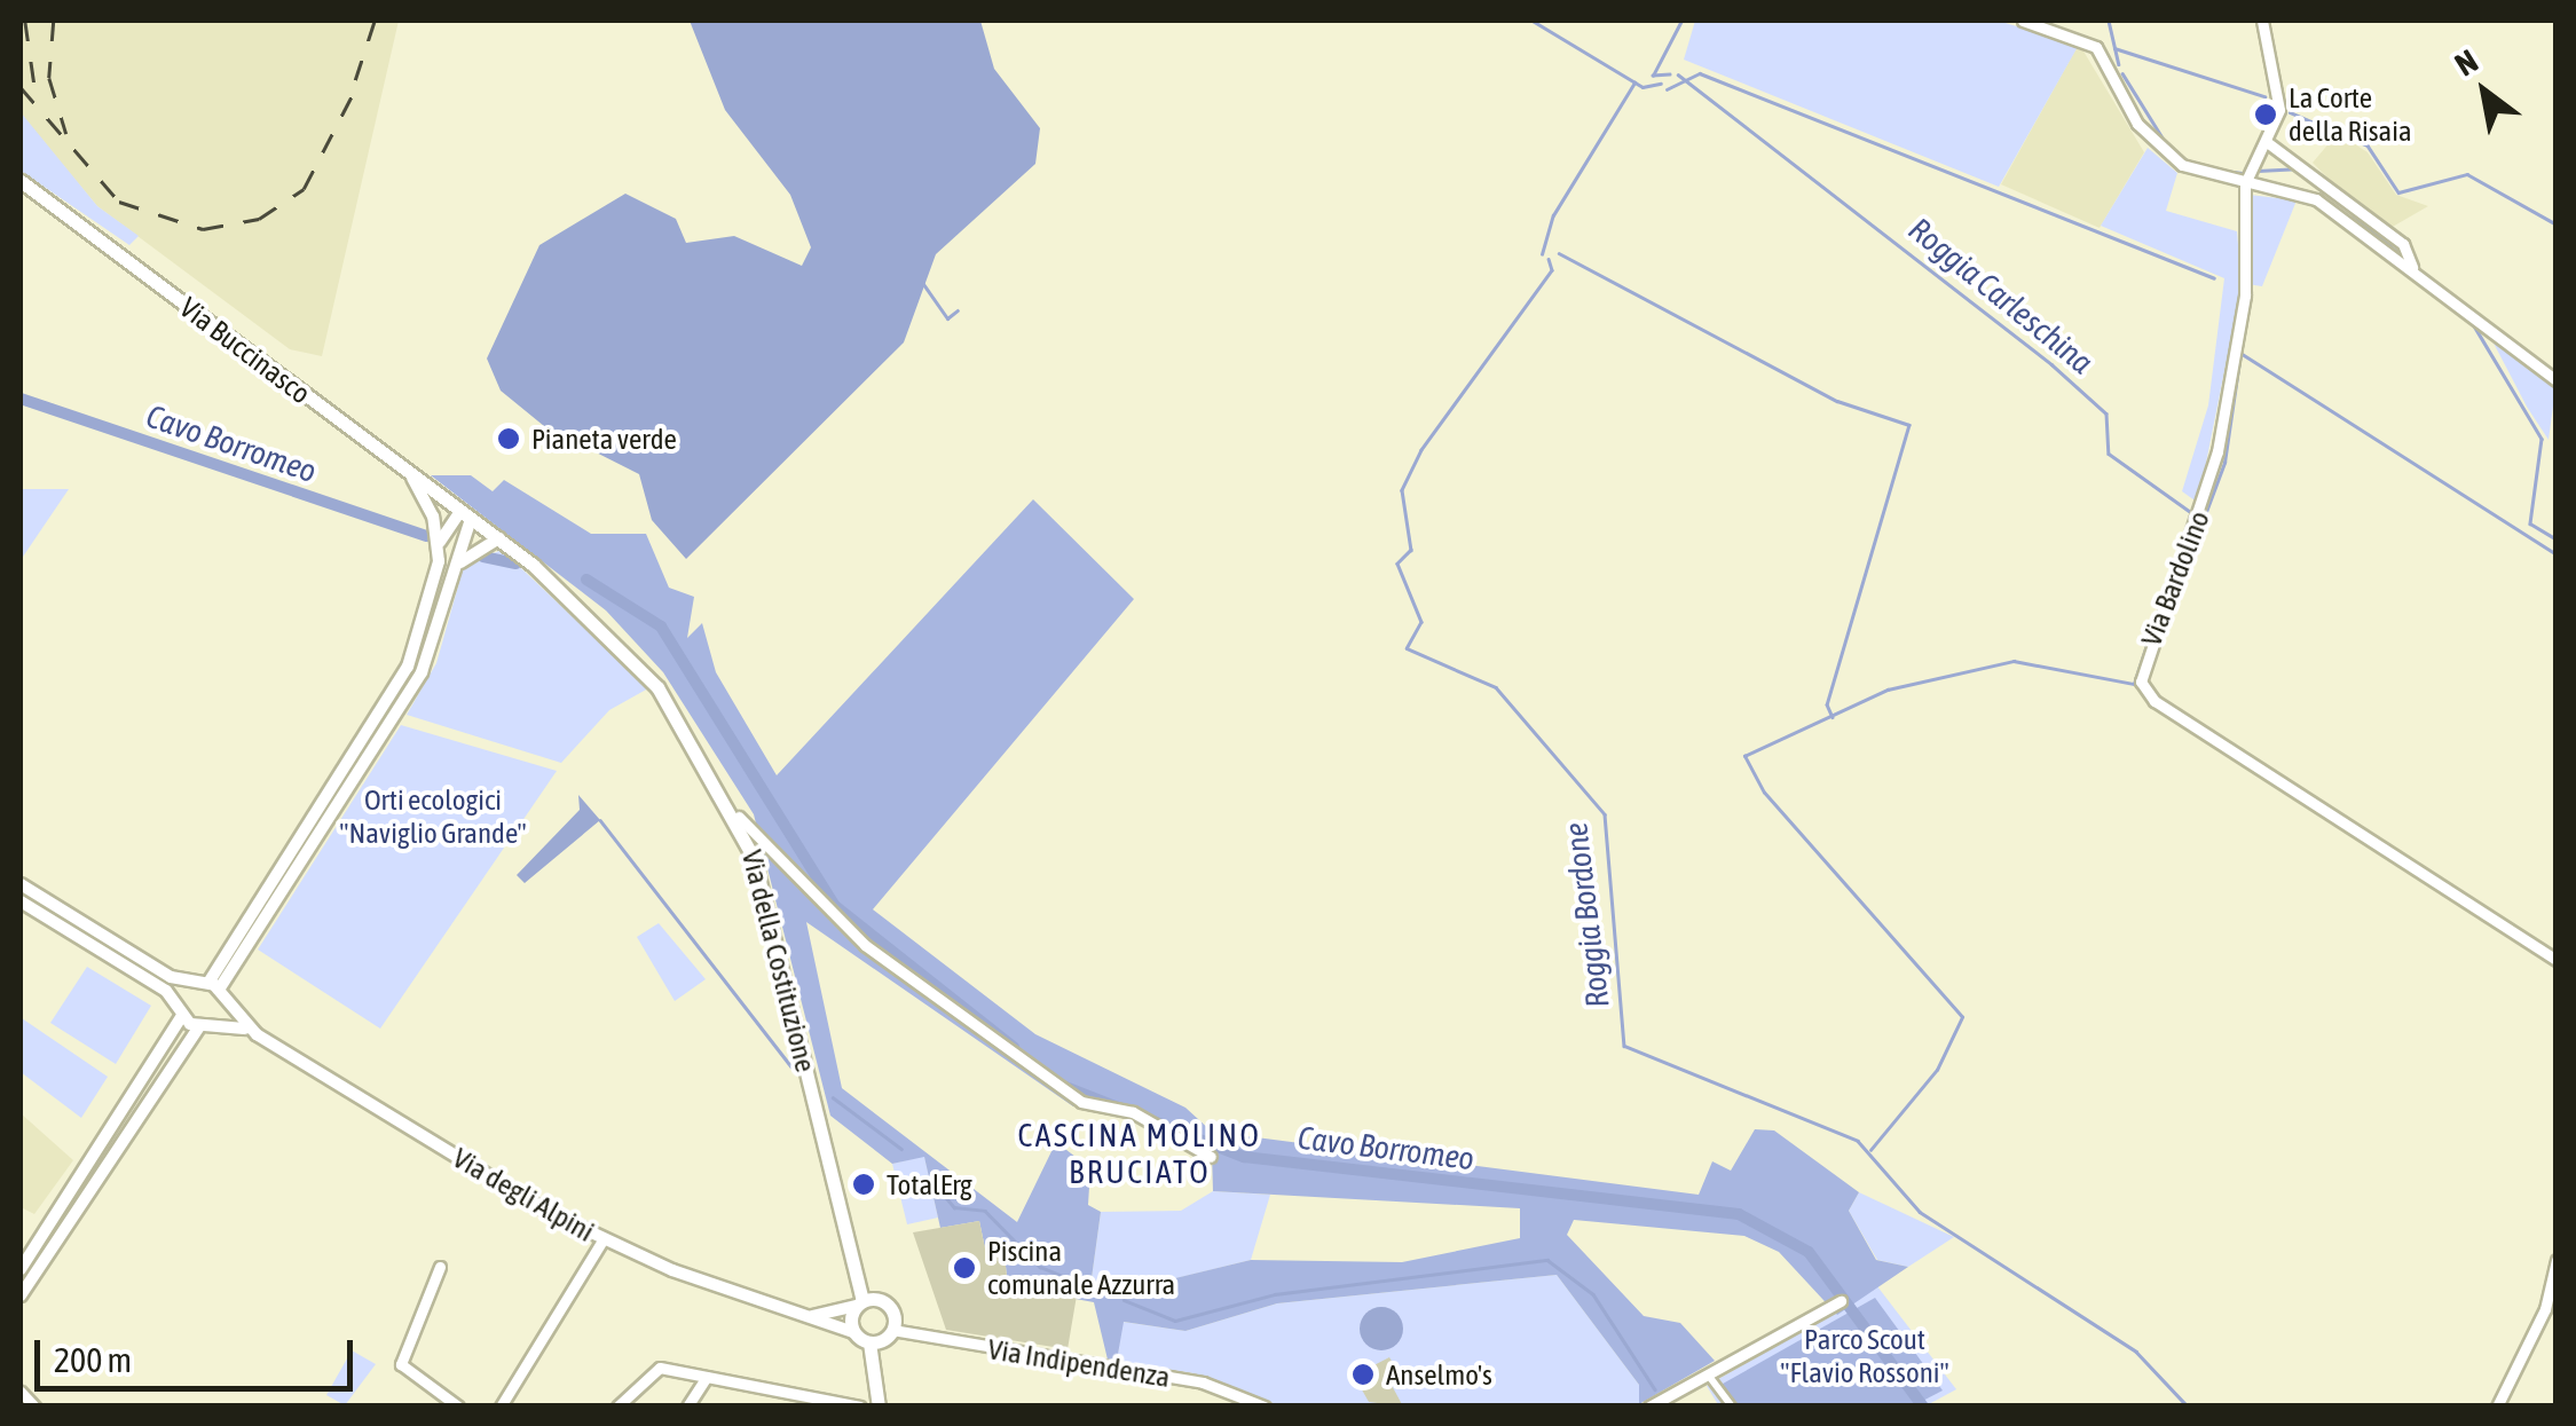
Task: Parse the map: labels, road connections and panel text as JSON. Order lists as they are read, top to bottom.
{
  "streets": {
    "main road": ["Via Buccinasco", "Via della Costituzione"],
    "street": ["Via Bardolino", "Via degli Alpini", "Via Indipendenza"]
  },
  "crossings": [
    ["Via Buccinasco", "Via della Costituzione"],
    ["Via della Costituzione", "Via degli Alpini"]
  ],
  "districts": ["CASCINA MOLINO BRUCIATO"],
  "water": ["Roggia Carleschina", "Cavo Borromeo", "Roggia Bordone"],
  "parks": ["Orti ecologici \"Naviglio Grande\"", "Parco Scout \"Flavio Rossoni\""],
  "places": [
    "La Corte della Risaia",
    "Pianeta verde",
    "TotalErg",
    "Piscina comunale Azzurra",
    "Anselmo's"
  ],
  "scale_bar": "200 m",
  "north": "top left"
}
